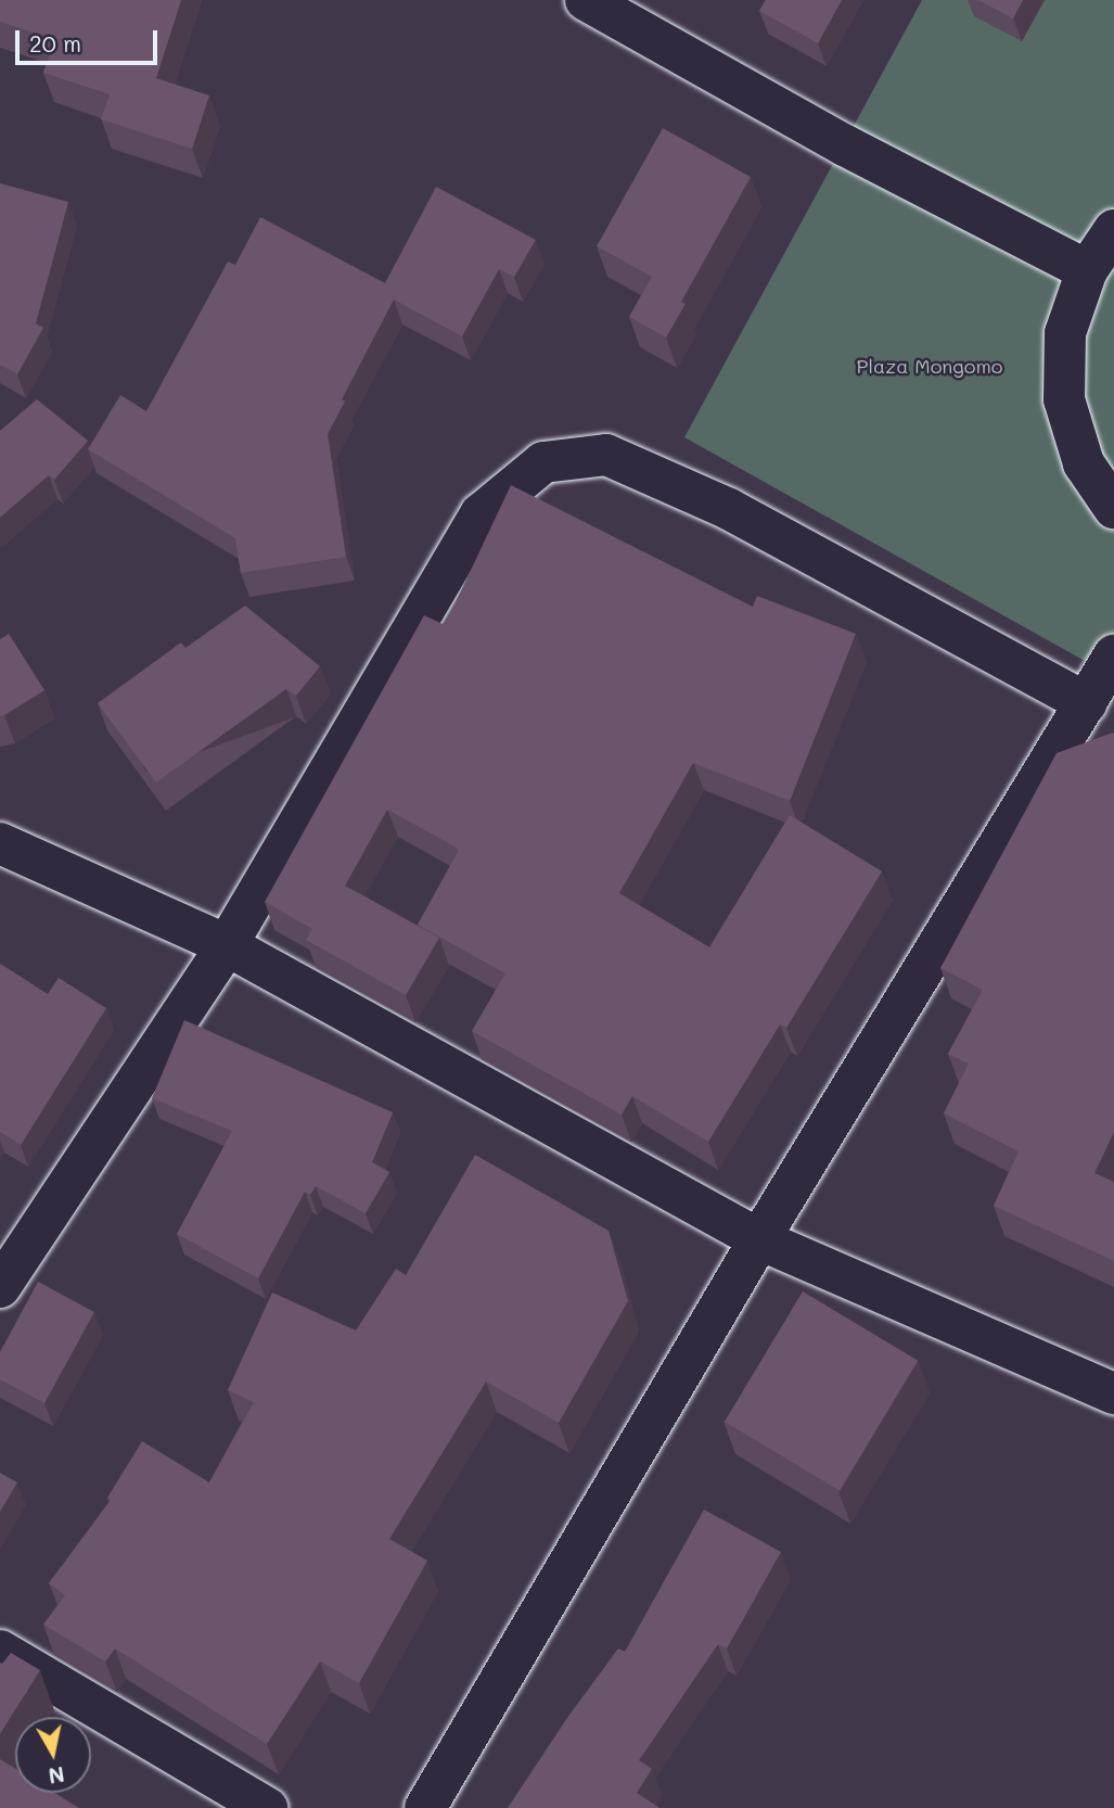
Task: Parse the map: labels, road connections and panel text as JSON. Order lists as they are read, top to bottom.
{
  "parks": ["Plaza Mongomo"],
  "scale_bar": "20 m",
  "north": "bottom"
}
